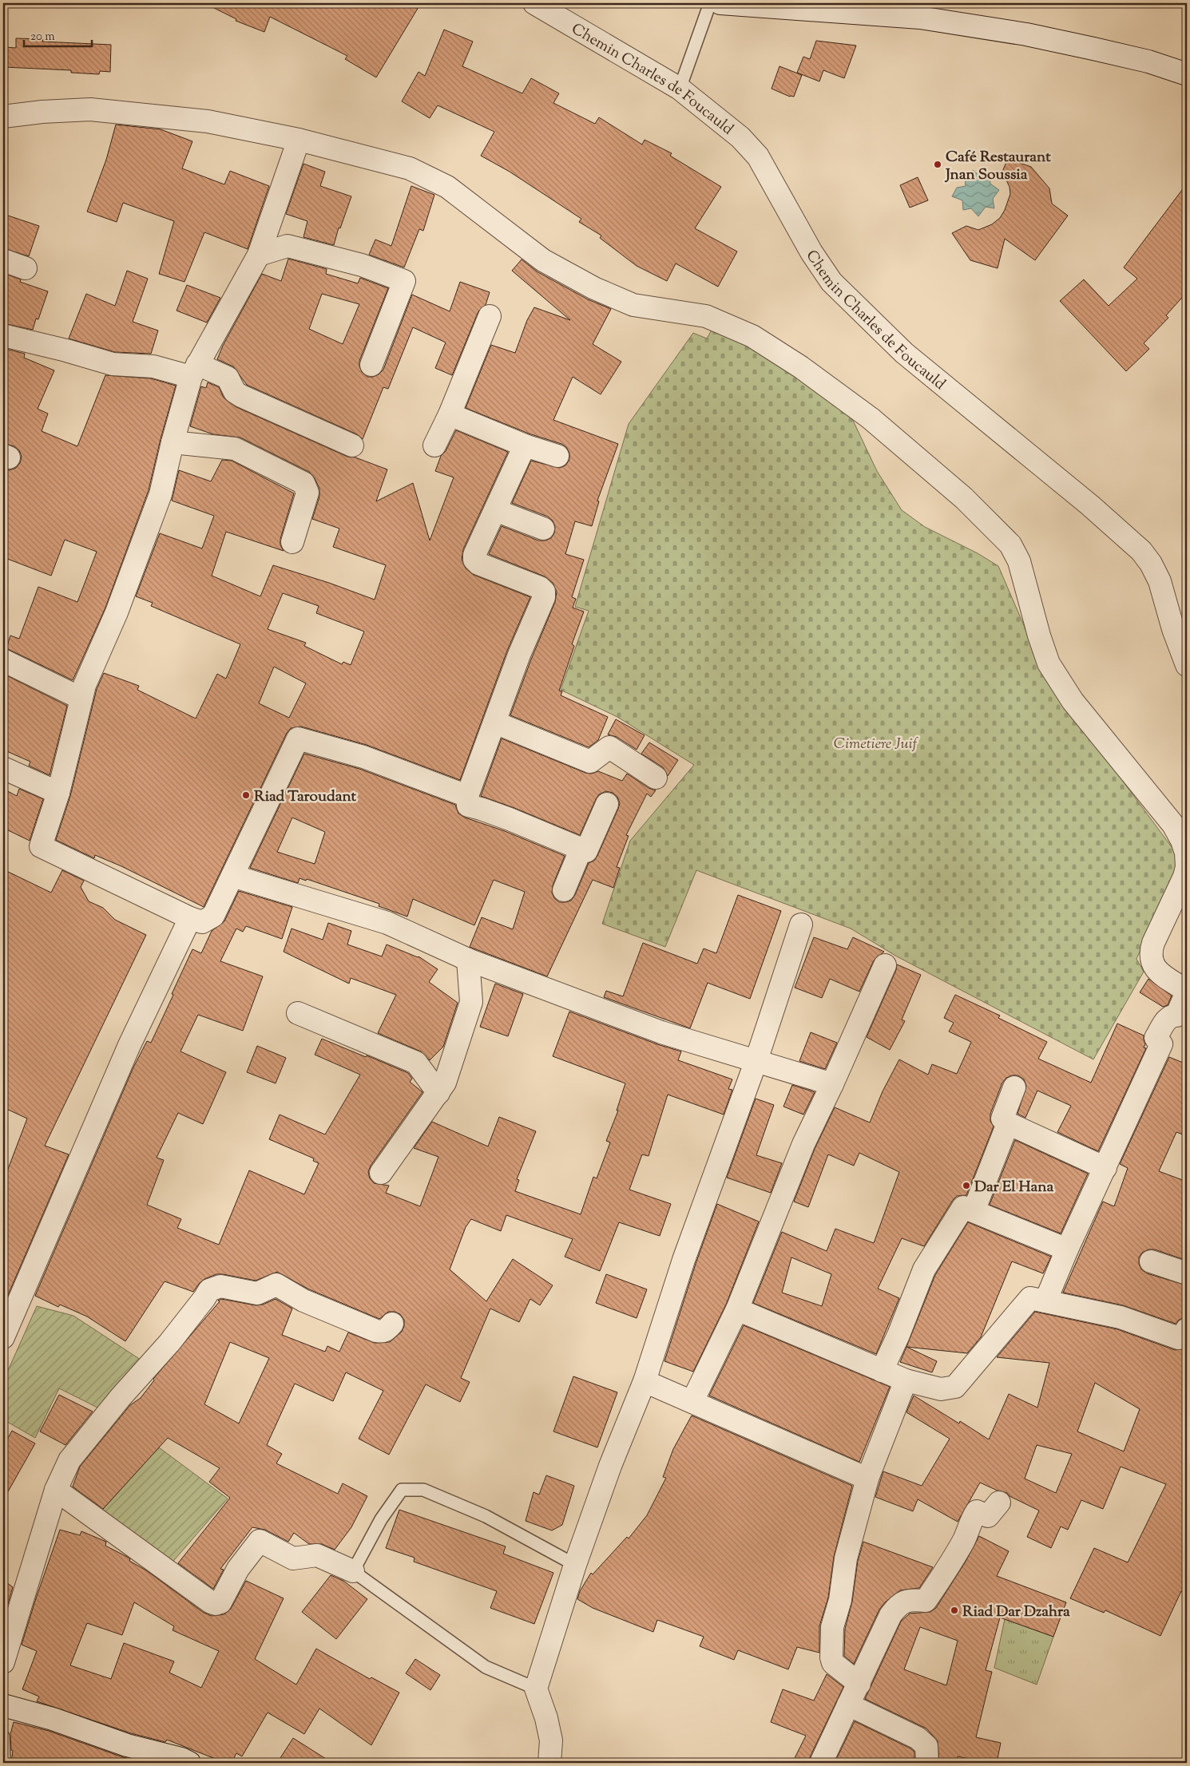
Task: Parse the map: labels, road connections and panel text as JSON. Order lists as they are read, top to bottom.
{
  "streets": {
    "street": ["Chemin Charles de Foucauld"]
  },
  "parks": ["Cimetiere Juif"],
  "places": [
    "Café Restaurant Jnan Soussia",
    "Riad Taroudant",
    "Dar El Hana",
    "Riad Dar Dzahra"
  ],
  "scale_bar": "20 m"
}
